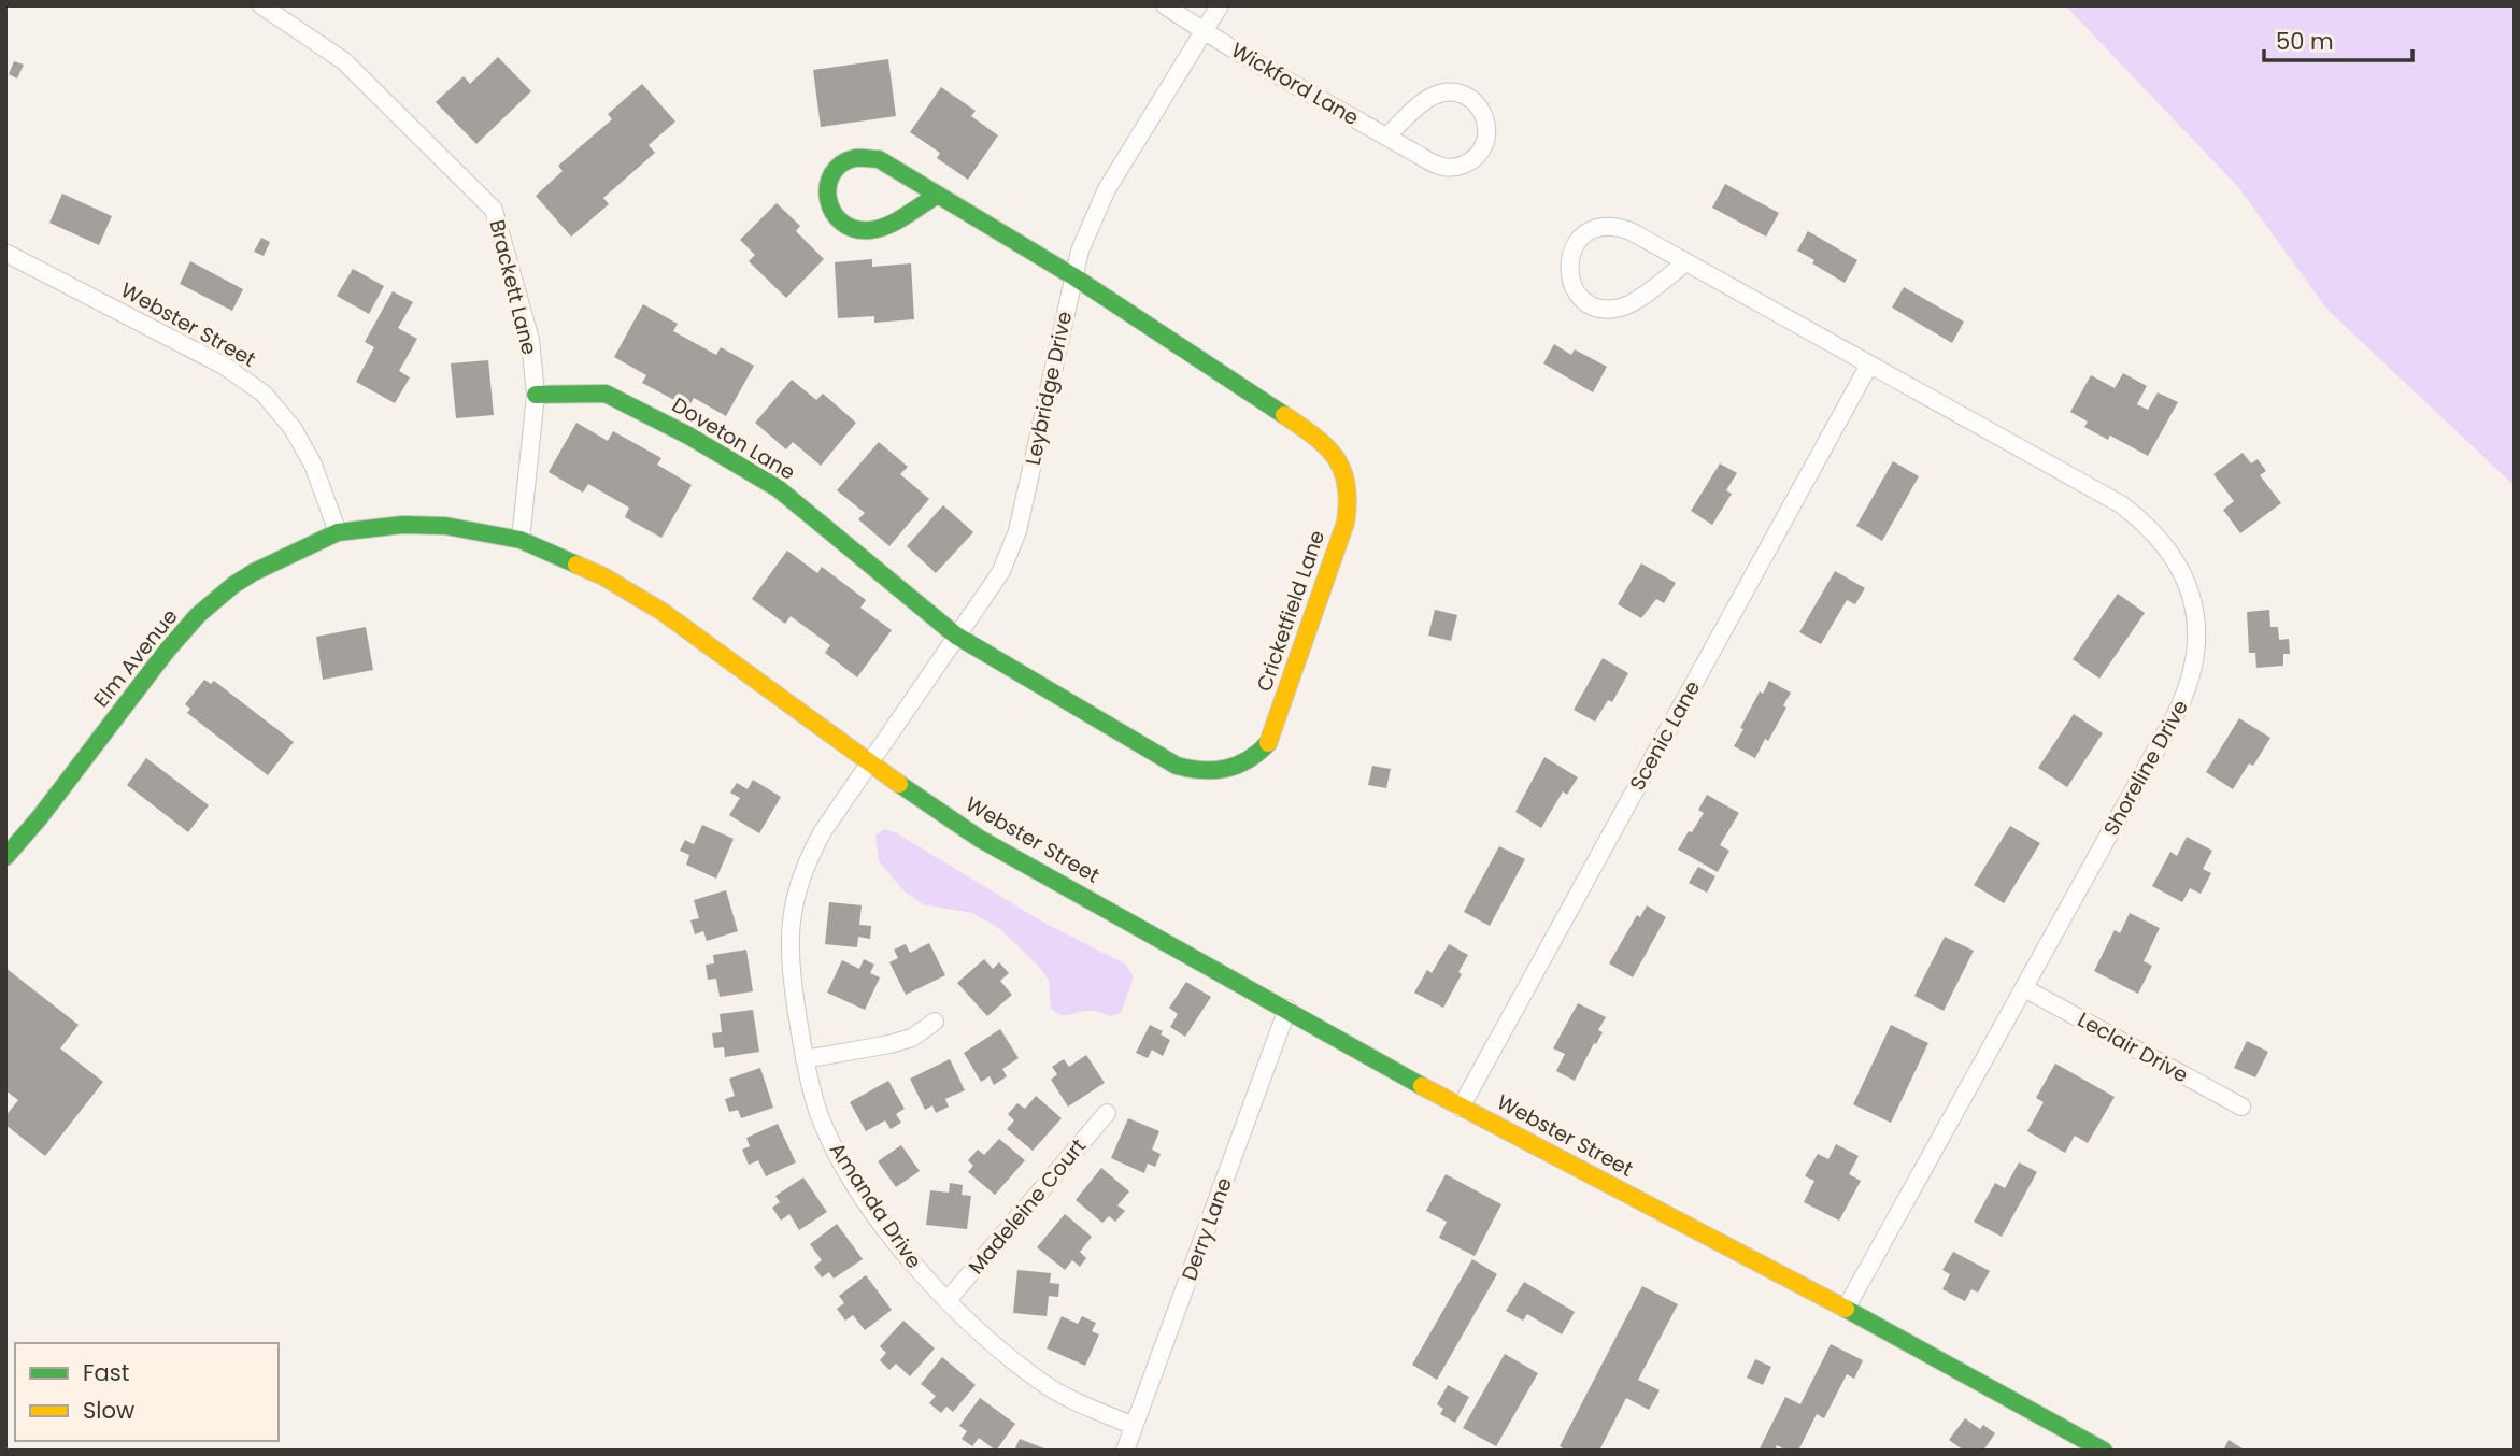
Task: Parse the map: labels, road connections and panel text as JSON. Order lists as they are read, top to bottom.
{
  "streets": {
    "main road": [
      "Webster Street",
      "Doveton Lane",
      "Cricketfield Lane",
      "Elm Avenue"
    ],
    "street": [
      "Wickford Lane",
      "Brackett Lane",
      "Leybridge Drive",
      "Scenic Lane",
      "Shoreline Drive",
      "Leclair Drive",
      "Amanda Drive",
      "Madeleine Court",
      "Derry Lane"
    ]
  },
  "crossings": [
    ["Wickford Lane", "Leybridge Drive"],
    ["Brackett Lane", "Webster Street"],
    ["Brackett Lane", "Doveton Lane"],
    ["Webster Street", "Leybridge Drive"],
    ["Webster Street", "Elm Avenue"],
    ["Webster Street", "Scenic Lane"],
    ["Webster Street", "Shoreline Drive"],
    ["Webster Street", "Amanda Drive"],
    ["Webster Street", "Derry Lane"],
    ["Leybridge Drive", "Doveton Lane"],
    ["Leybridge Drive", "Cricketfield Lane"],
    ["Leybridge Drive", "Amanda Drive"],
    ["Doveton Lane", "Cricketfield Lane"],
    ["Scenic Lane", "Shoreline Drive"],
    ["Shoreline Drive", "Leclair Drive"],
    ["Amanda Drive", "Madeleine Court"],
    ["Amanda Drive", "Derry Lane"]
  ],
  "legend": ["Fast", "Slow"],
  "scale_bar": "50 m"
}
